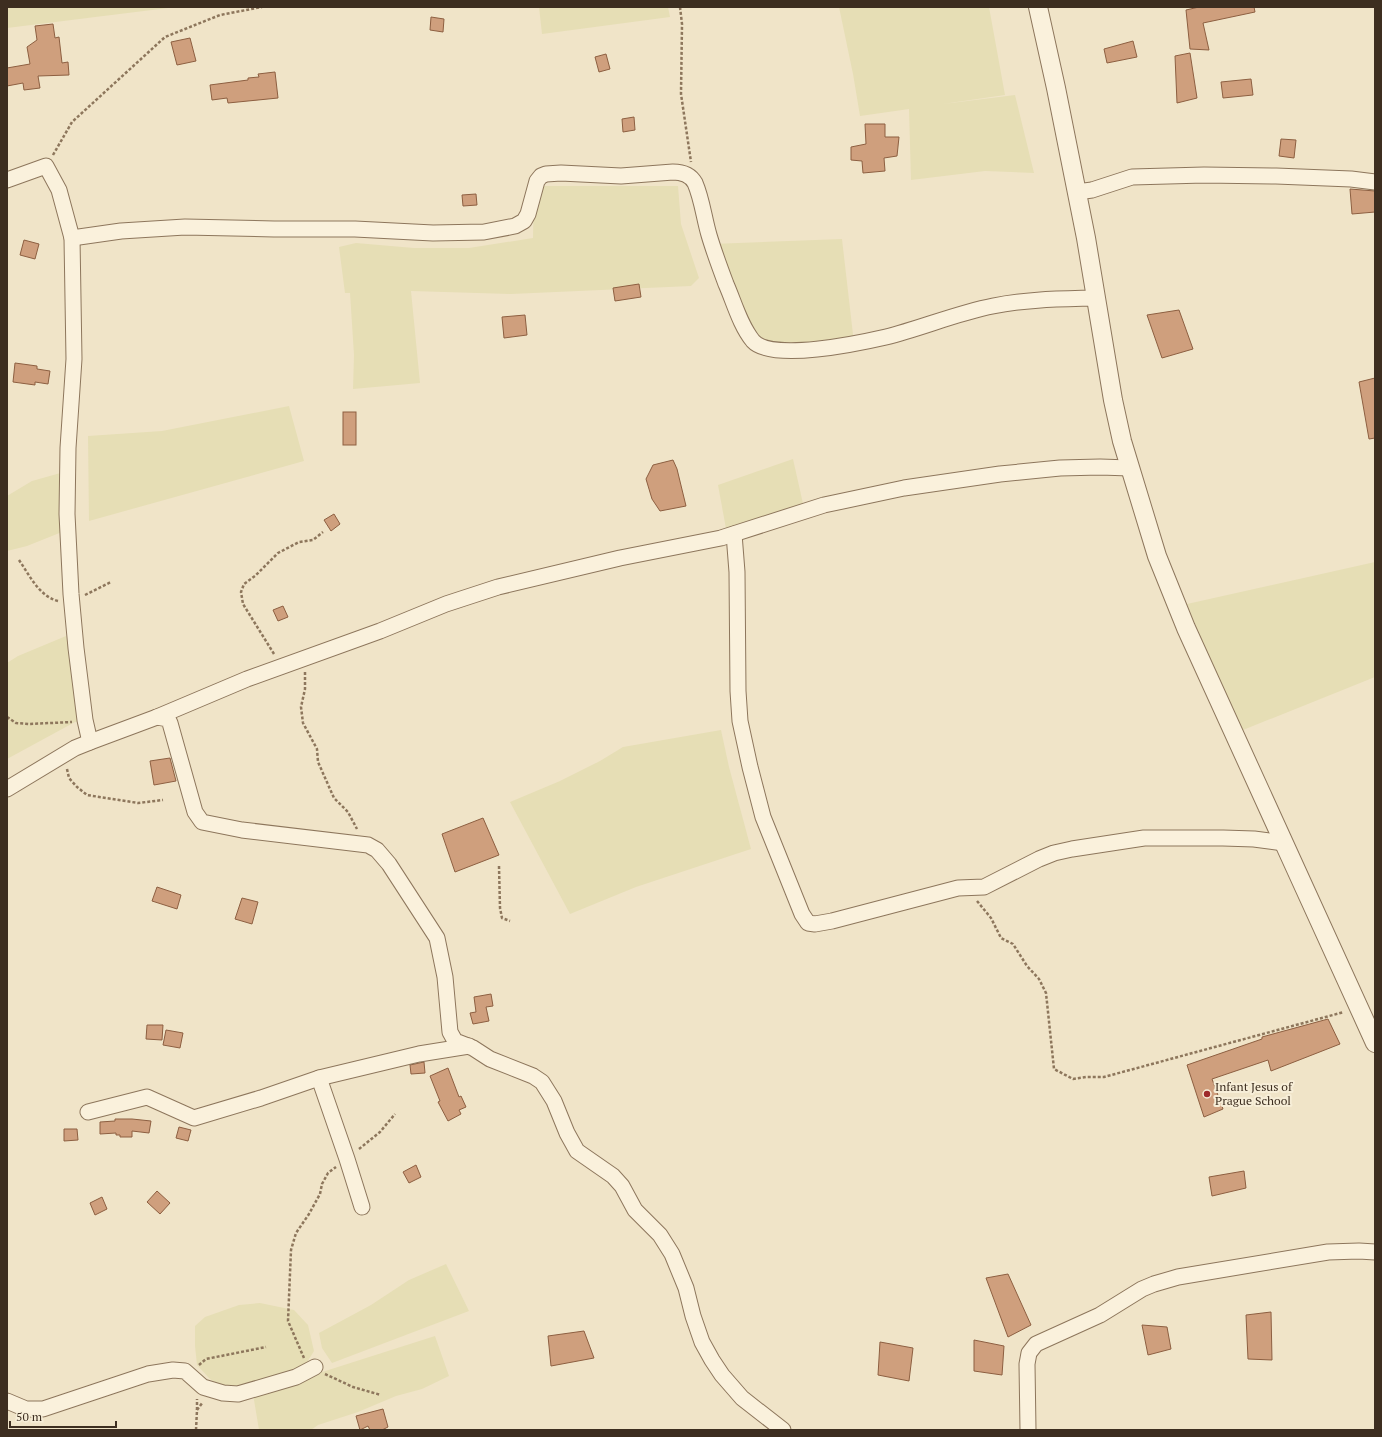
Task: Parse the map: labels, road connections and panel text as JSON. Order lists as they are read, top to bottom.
{
  "places": ["Infant Jesus of Prague School"],
  "scale_bar": "50 m"
}
